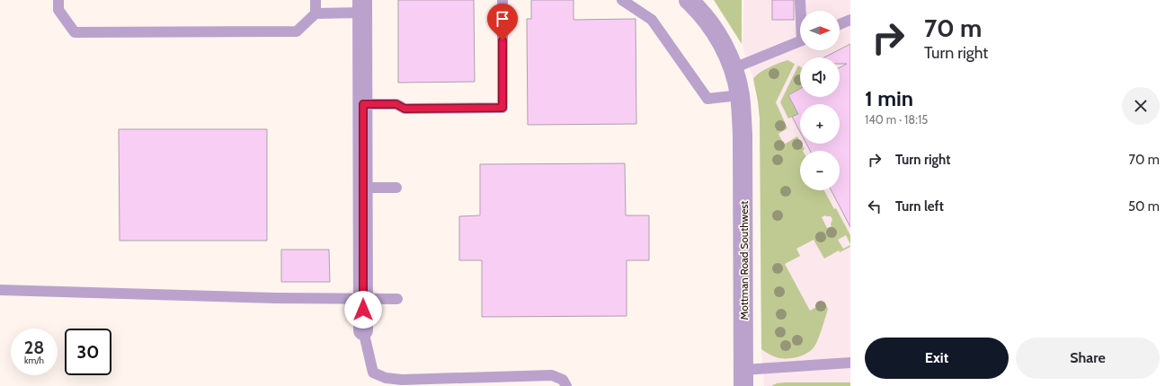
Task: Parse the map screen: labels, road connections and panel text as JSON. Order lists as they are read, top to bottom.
{
  "streets": {
    "street": ["Mottman Road Southwest"]
  },
  "north": "right",
  "page": {
    "turn": ["70 m", "Turn right"],
    "map_buttons": ["+", "−"],
    "heading": ["1 min", "140 m · 18:15"],
    "list": [
      {
        "name": "Turn right",
        "value": "70 m"
      },
      {
        "name": "Turn left",
        "value": "50 m"
      }
    ],
    "speed": "28 km/h",
    "limit": "30",
    "buttons": ["Exit", "Share"]
  }
}
